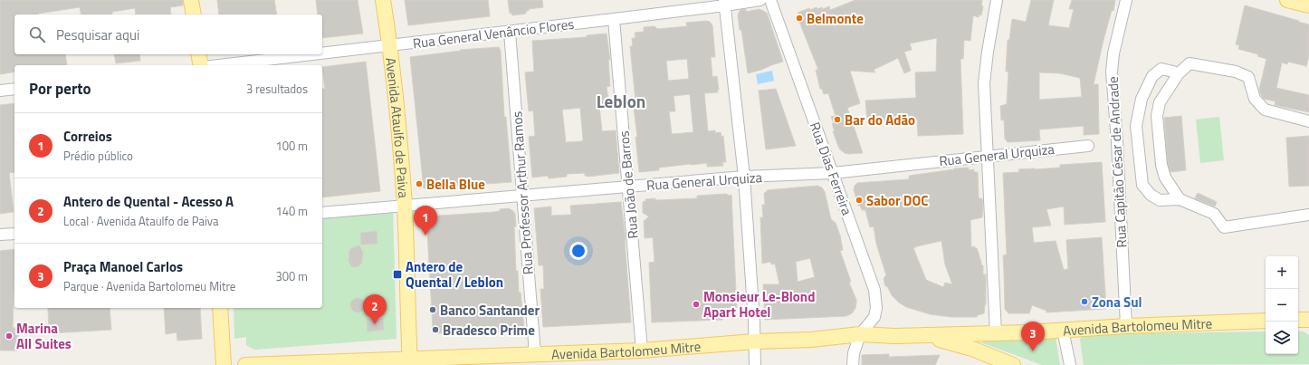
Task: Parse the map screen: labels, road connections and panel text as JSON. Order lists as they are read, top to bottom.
{
  "streets": {
    "main road": ["Avenida Ataulfo de Paiva", "Avenida Bartolomeu Mitre"],
    "street": [
      "Rua General Venâncio Flores",
      "Rua General Urquiza",
      "Rua Capitão César de Andrade",
      "Rua Dias Ferreira",
      "Rua João de Barros",
      "Rua Professor Arthur Ramos"
    ]
  },
  "crossings": [
    ["Rua General Venâncio Flores", "Avenida Ataulfo de Paiva"],
    ["Rua General Venâncio Flores", "Rua João de Barros"],
    ["Rua General Venâncio Flores", "Rua Professor Arthur Ramos"],
    ["Avenida Ataulfo de Paiva", "Rua General Urquiza"],
    ["Avenida Ataulfo de Paiva", "Avenida Bartolomeu Mitre"],
    ["Rua General Urquiza", "Rua Dias Ferreira"],
    ["Rua General Urquiza", "Rua João de Barros"],
    ["Rua General Urquiza", "Rua Professor Arthur Ramos"],
    ["Rua Capitão César de Andrade", "Avenida Bartolomeu Mitre"],
    ["Rua Dias Ferreira", "Avenida Bartolomeu Mitre"],
    ["Rua João de Barros", "Avenida Bartolomeu Mitre"],
    ["Rua Professor Arthur Ramos", "Avenida Bartolomeu Mitre"]
  ],
  "districts": ["Leblon"],
  "places": {
    "other": [
      "Belmonte",
      "Bar do Adão",
      "Bella Blue",
      "Sabor DOC",
      "Zona Sul",
      "Monsieur Le-Blond Apart Hotel",
      "Banco Santander",
      "Bradesco Prime",
      "Marina All Suites"
    ],
    "transit": ["Antero de Quental / Leblon"]
  },
  "page": {
    "search": "Pesquisar aqui",
    "heading": ["Por perto", "3 resultados"],
    "list": [
      {
        "mark": "1",
        "name": "Correios",
        "note": "Prédio público",
        "value": "100 m"
      },
      {
        "mark": "2",
        "name": "Antero de Quental - Acesso A",
        "note": "Local · Avenida Ataulfo de Paiva",
        "value": "140 m"
      },
      {
        "mark": "3",
        "name": "Praça Manoel Carlos",
        "note": "Parque · Avenida Bartolomeu Mitre",
        "value": "300 m"
      }
    ],
    "pins": ["1", "2", "3"],
    "map_buttons": ["+", "−"]
  }
}
